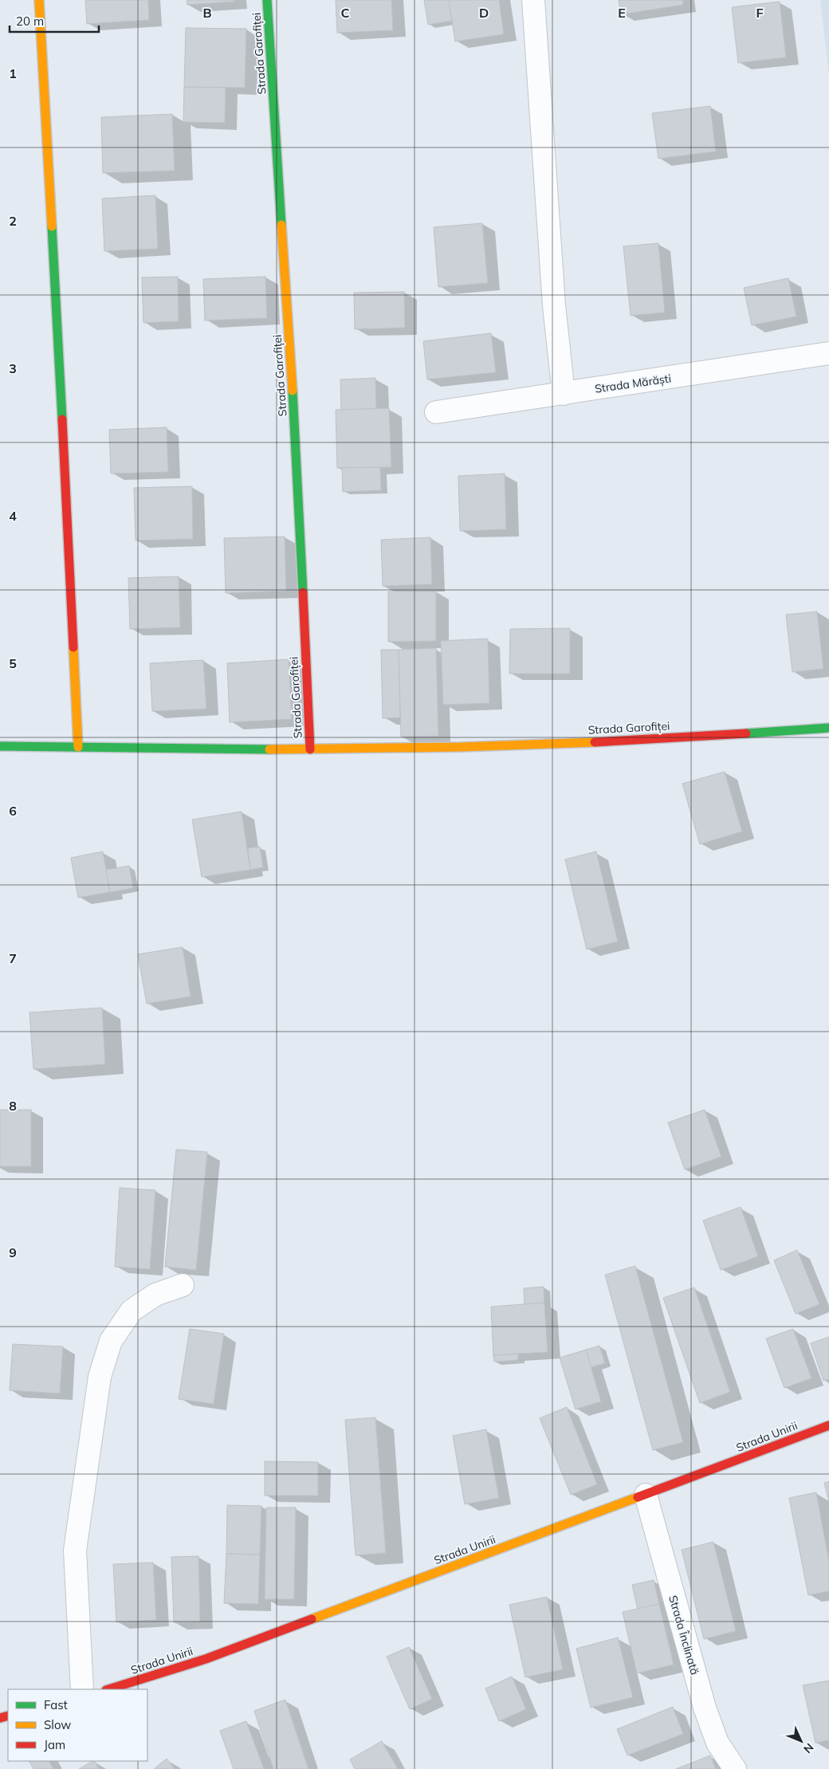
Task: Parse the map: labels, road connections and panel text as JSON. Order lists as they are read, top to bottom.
{
  "streets": {
    "street": [
      "Strada Garofiței",
      "Strada Mărăști",
      "Strada Unirii",
      "Strada Înclinată"
    ]
  },
  "crossings": [
    ["Strada Unirii", "Strada Înclinată"]
  ],
  "legend": ["Fast", "Slow", "Jam"],
  "scale_bar": "20 m",
  "north": "bottom right",
  "grid": {
    "columns": [
      "B",
      "C",
      "D",
      "E",
      "F"
    ],
    "rows": [
      "1",
      "2",
      "3",
      "4",
      "5",
      "6",
      "7",
      "8",
      "9"
    ]
  }
}
